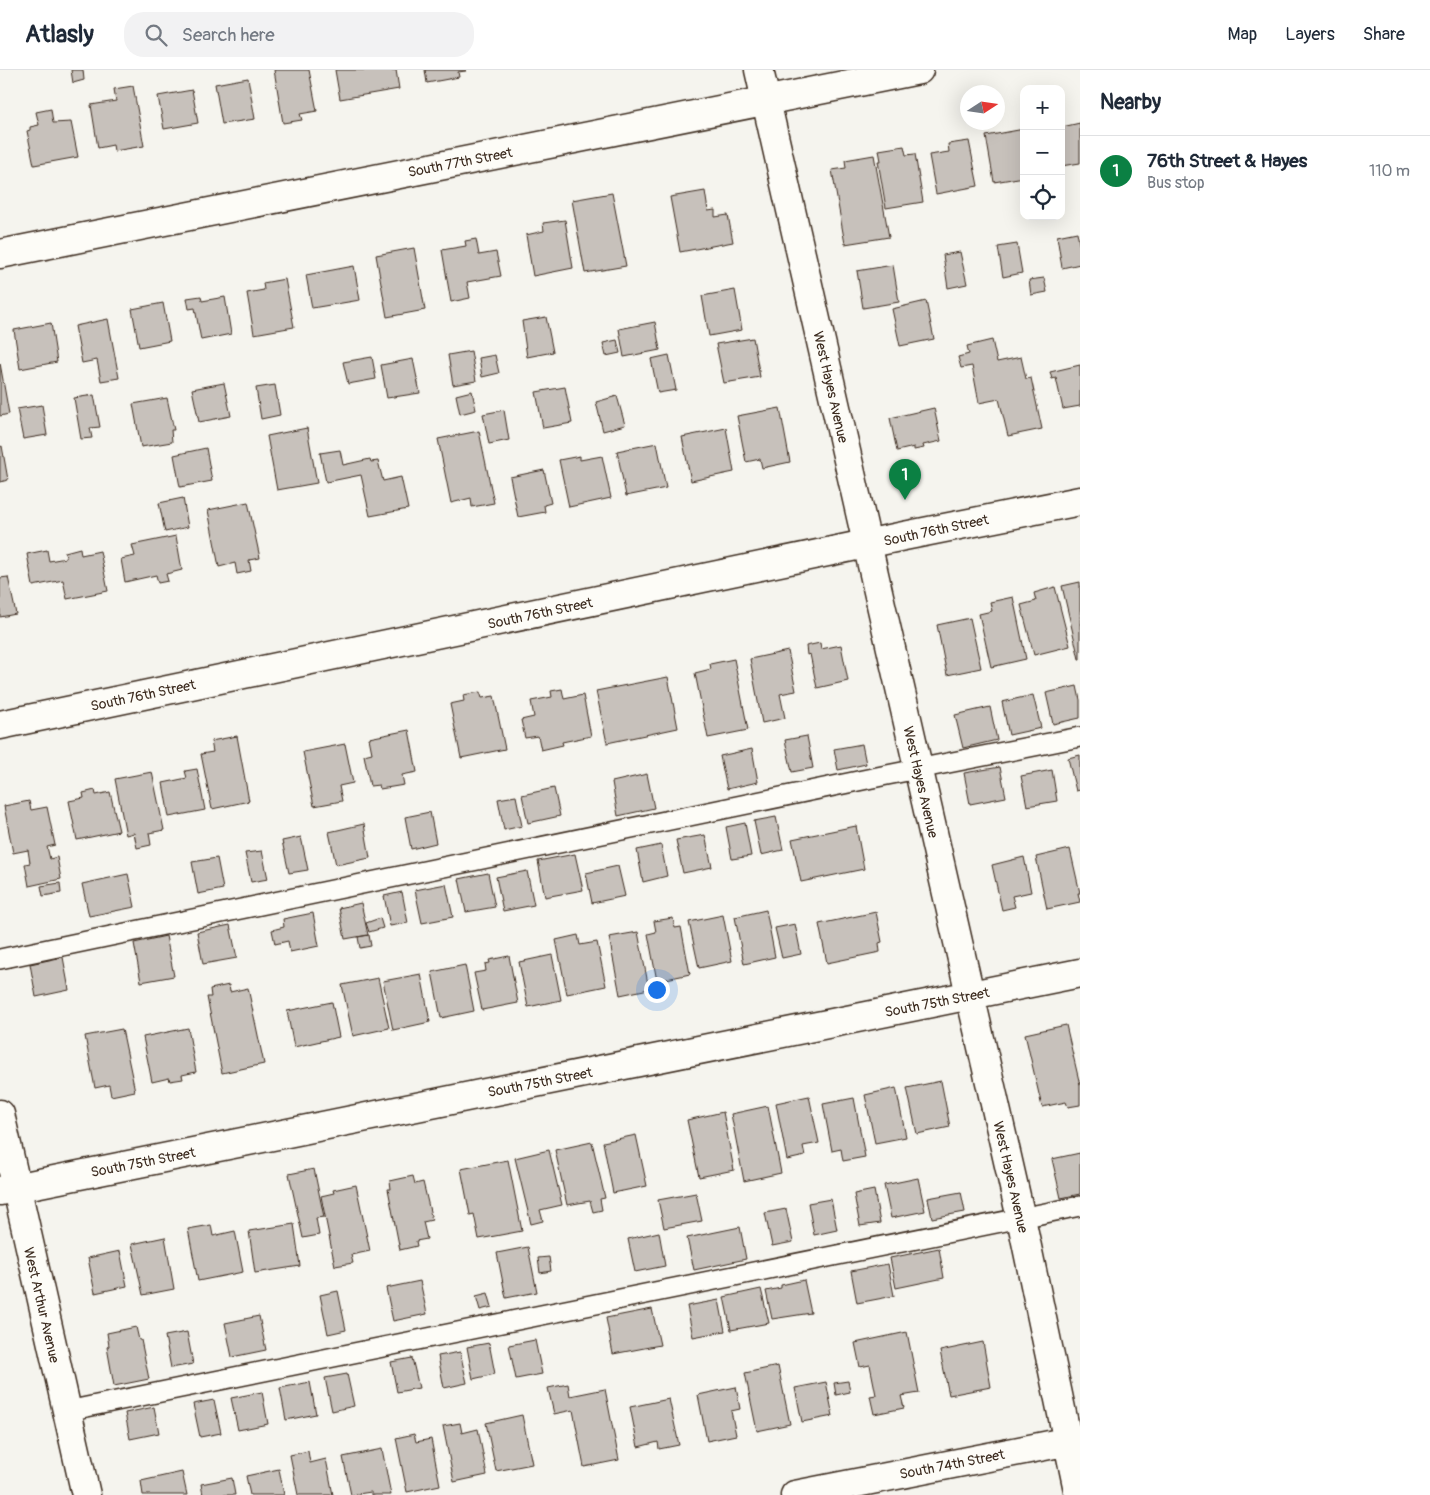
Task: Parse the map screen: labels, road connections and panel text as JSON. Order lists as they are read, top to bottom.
{
  "streets": {
    "street": [
      "South 77th Street",
      "West Hayes Avenue",
      "South 76th Street",
      "South 75th Street",
      "West Arthur Avenue",
      "South 74th Street"
    ]
  },
  "crossings": [
    ["South 77th Street", "West Hayes Avenue"],
    ["West Hayes Avenue", "South 76th Street"],
    ["West Hayes Avenue", "South 75th Street"],
    ["West Hayes Avenue", "South 74th Street"],
    ["South 75th Street", "West Arthur Avenue"]
  ],
  "north": "right",
  "page": {
    "header": "Atlasly",
    "search": "Search here",
    "nav": ["Map", "Layers", "Share"],
    "heading": "Nearby",
    "map_buttons": ["+", "−"],
    "list": [
      {
        "mark": "1",
        "name": "76th Street & Hayes",
        "note": "Bus stop",
        "value": "110 m"
      }
    ],
    "pins": "1"
  }
}
